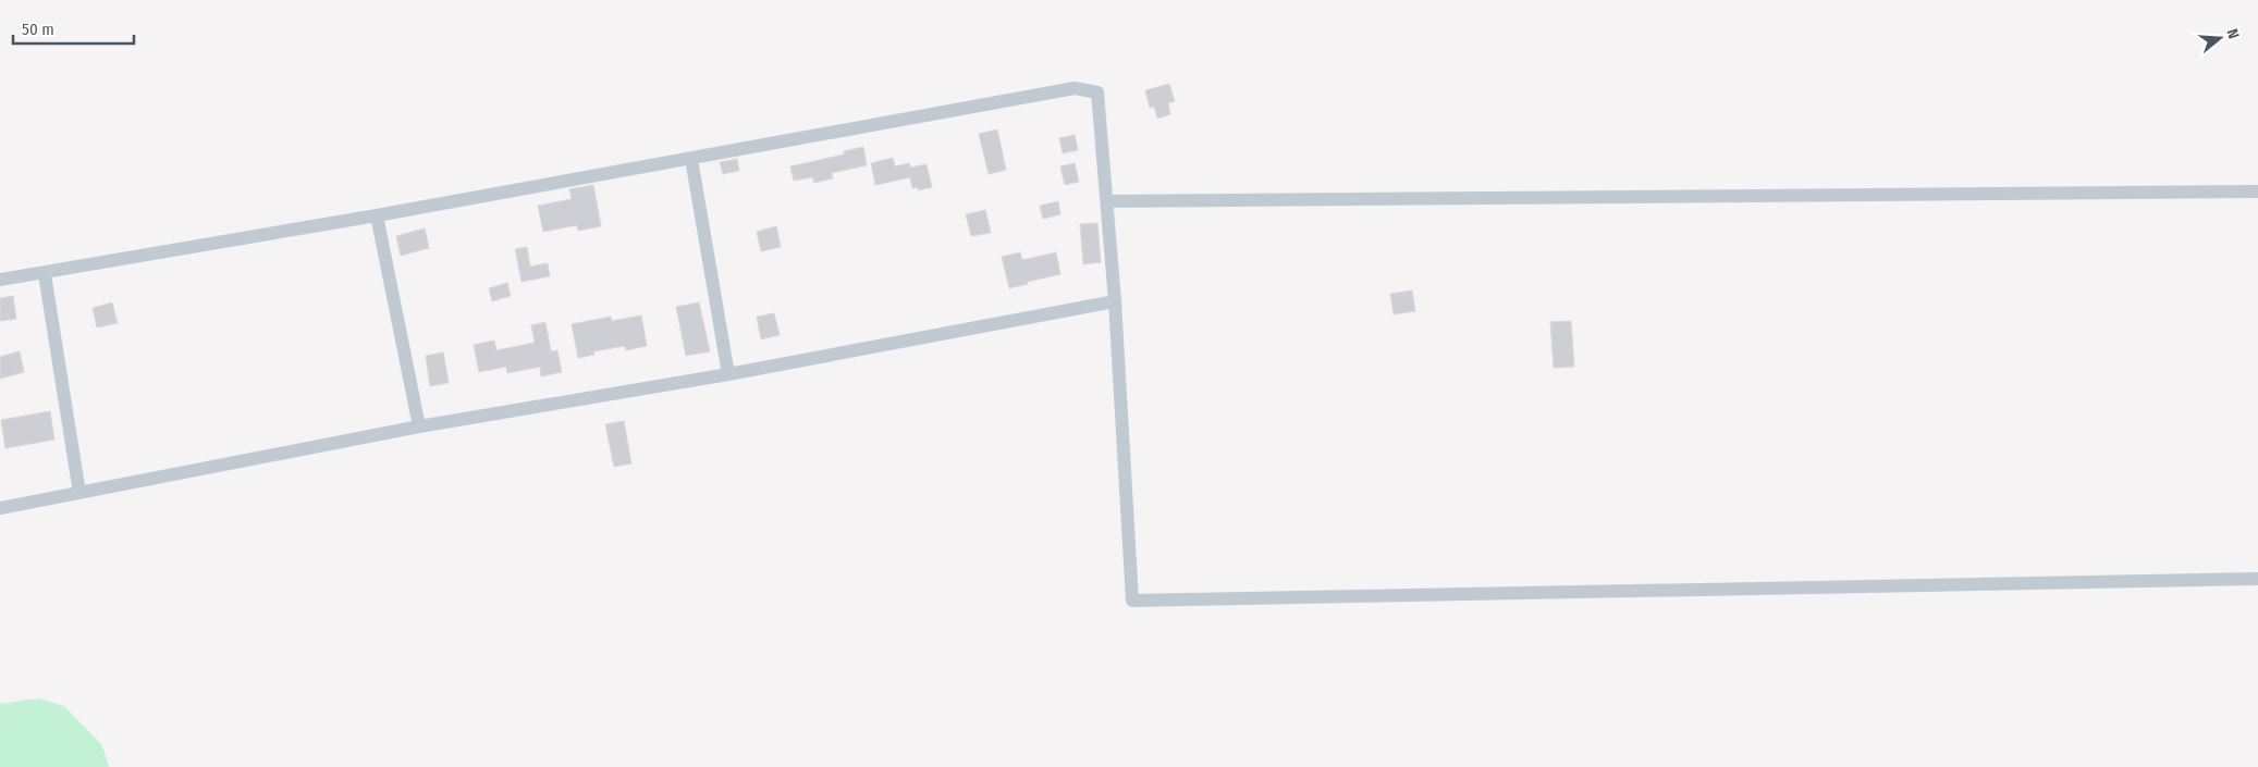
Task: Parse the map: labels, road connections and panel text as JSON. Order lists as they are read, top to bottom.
{
  "scale_bar": "50 m",
  "north": "right"
}
